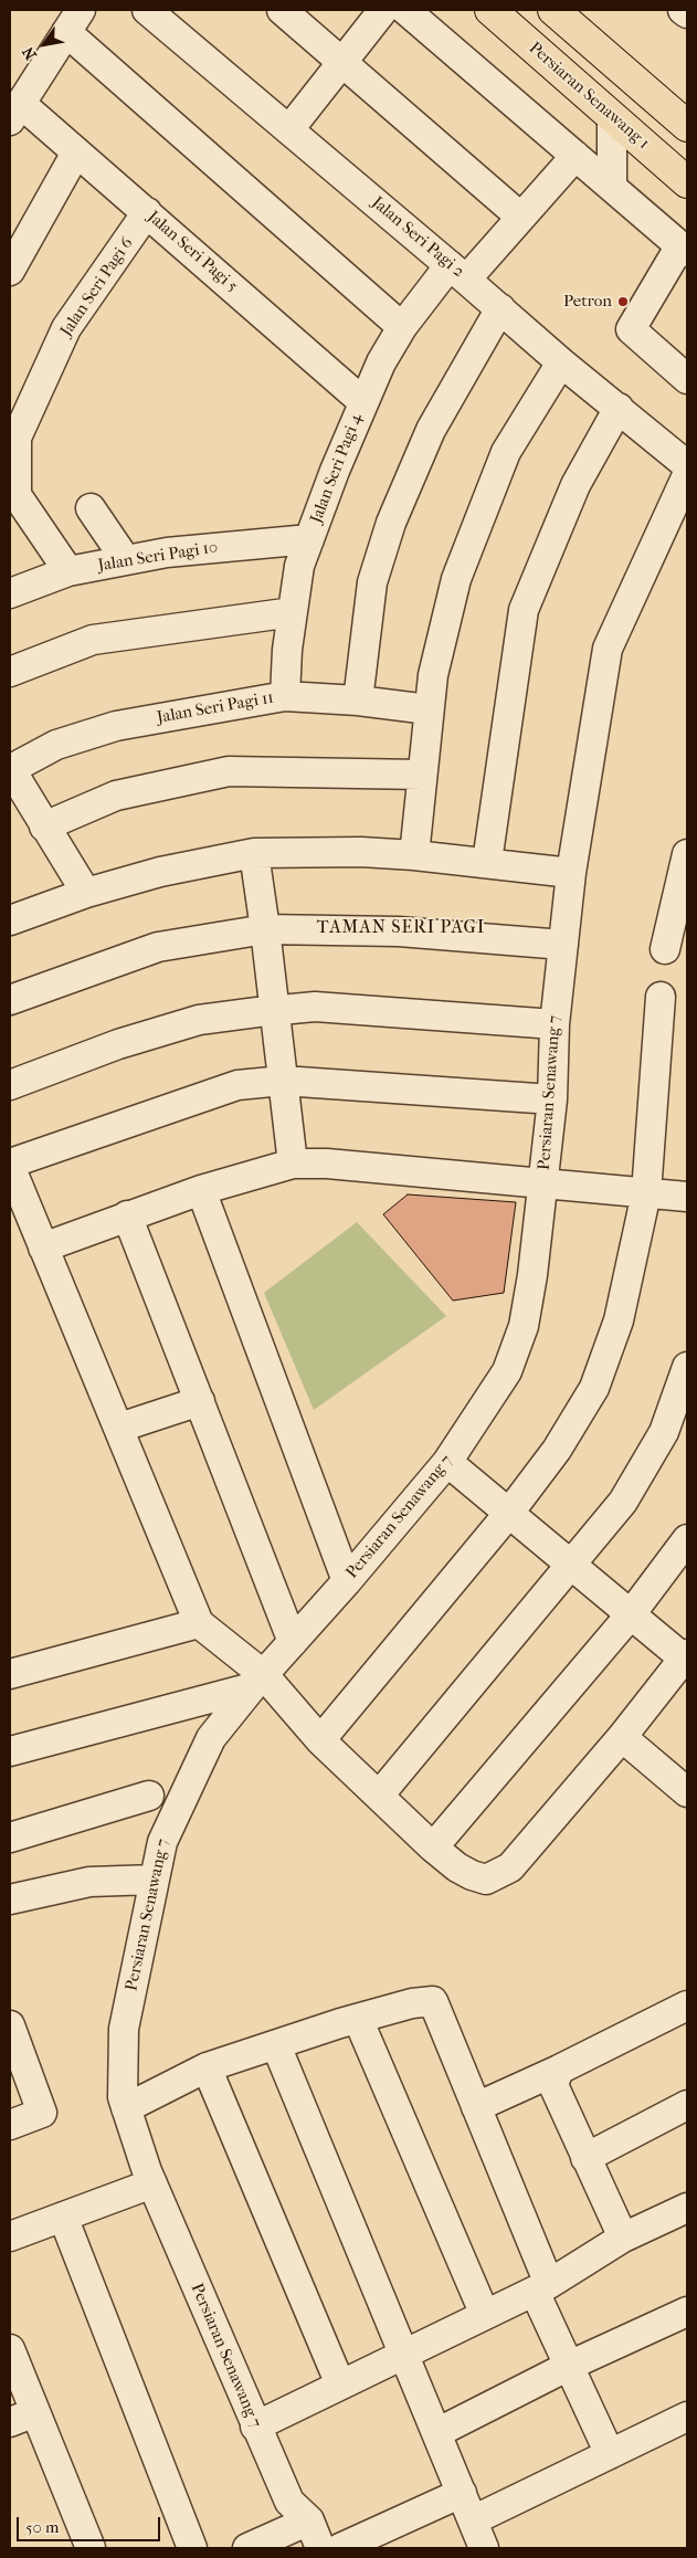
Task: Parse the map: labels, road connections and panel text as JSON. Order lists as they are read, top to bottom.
{
  "streets": {
    "main road": ["Persiaran Senawang 1"],
    "street": [
      "Jalan Seri Pagi 2",
      "Jalan Seri Pagi 5",
      "Jalan Seri Pagi 6",
      "Jalan Seri Pagi 4",
      "Jalan Seri Pagi 10",
      "Jalan Seri Pagi 11",
      "Persiaran Senawang 7"
    ]
  },
  "crossings": [
    ["Jalan Seri Pagi 2", "Jalan Seri Pagi 4"],
    ["Jalan Seri Pagi 2", "Persiaran Senawang 7"],
    ["Jalan Seri Pagi 5", "Jalan Seri Pagi 6"],
    ["Jalan Seri Pagi 5", "Jalan Seri Pagi 4"],
    ["Jalan Seri Pagi 6", "Jalan Seri Pagi 10"],
    ["Jalan Seri Pagi 4", "Jalan Seri Pagi 10"],
    ["Jalan Seri Pagi 4", "Jalan Seri Pagi 11"]
  ],
  "districts": ["TAMAN SERI PAGI"],
  "places": ["Petron"],
  "scale_bar": "50 m",
  "north": "bottom left"
}
